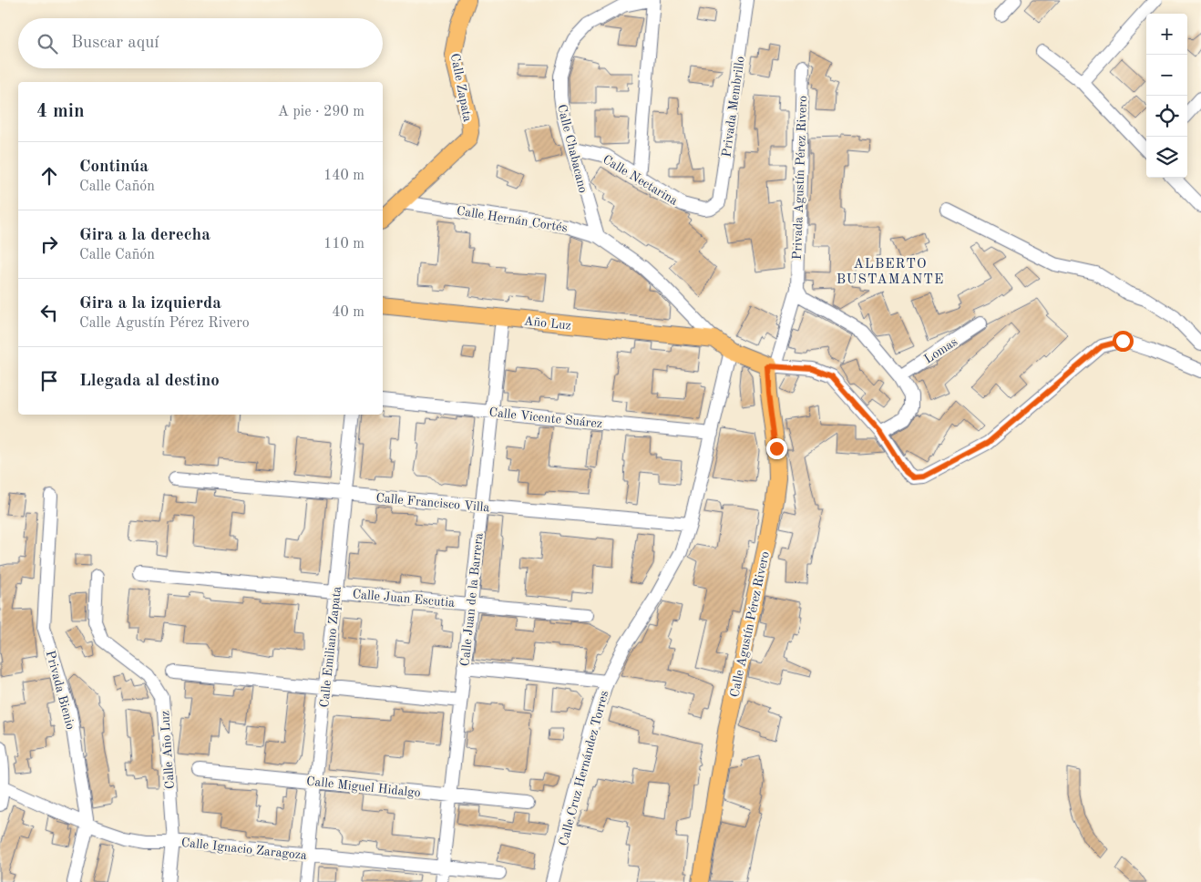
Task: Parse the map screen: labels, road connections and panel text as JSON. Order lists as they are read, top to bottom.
{
  "streets": {
    "main road": [
      "Calle Zapata",
      "Calle Hernán Cortés",
      "Año Luz",
      "Calle Agustín Pérez Rivero"
    ],
    "street": [
      "Privada Membrillo",
      "Calle Chabacano",
      "Privada Agustín Pérez Rivero",
      "Calle Nectarina",
      "Lomas",
      "Calle Vicente Suárez",
      "Calle Francisco Villa",
      "Calle Juan Escutia",
      "Calle Juan de la Barrera",
      "Calle Emiliano Zapata",
      "Privada Bienio",
      "Calle Año Luz",
      "Calle Cruz Hernández Torres",
      "Calle Miguel Hidalgo",
      "Calle Ignacio Zaragoza"
    ]
  },
  "crossings": [
    ["Calle Zapata", "Calle Hernán Cortés"],
    ["Privada Membrillo", "Calle Nectarina"],
    ["Calle Chabacano", "Calle Nectarina"],
    ["Calle Chabacano", "Calle Hernán Cortés"],
    ["Privada Agustín Pérez Rivero", "Calle Agustín Pérez Rivero"],
    ["Calle Hernán Cortés", "Año Luz"],
    ["Calle Hernán Cortés", "Calle Agustín Pérez Rivero"],
    ["Calle Hernán Cortés", "Calle Cruz Hernández Torres"],
    ["Año Luz", "Calle Juan de la Barrera"],
    ["Calle Vicente Suárez", "Calle Juan de la Barrera"],
    ["Calle Vicente Suárez", "Calle Cruz Hernández Torres"],
    ["Calle Francisco Villa", "Calle Juan de la Barrera"],
    ["Calle Francisco Villa", "Calle Emiliano Zapata"],
    ["Calle Francisco Villa", "Calle Cruz Hernández Torres"],
    ["Calle Juan Escutia", "Calle Juan de la Barrera"],
    ["Calle Juan Escutia", "Calle Emiliano Zapata"],
    ["Calle Juan de la Barrera", "Calle Miguel Hidalgo"],
    ["Calle Juan de la Barrera", "Calle Ignacio Zaragoza"],
    ["Calle Emiliano Zapata", "Calle Miguel Hidalgo"],
    ["Calle Emiliano Zapata", "Calle Ignacio Zaragoza"],
    ["Privada Bienio", "Calle Ignacio Zaragoza"],
    ["Calle Año Luz", "Calle Ignacio Zaragoza"]
  ],
  "districts": ["ALBERTO BUSTAMANTE"],
  "page": {
    "map_buttons": ["+", "−"],
    "search": "Buscar aquí",
    "heading": ["4 min", "A pie · 290 m"],
    "list": [
      ["Continúa", "Calle Cañón", "140 m"],
      ["Gira a la derecha", "Calle Cañón", "110 m"],
      ["Gira a la izquierda", "Calle Agustín Pérez Rivero", "40 m"],
      "Llegada al destino"
    ]
  }
}
